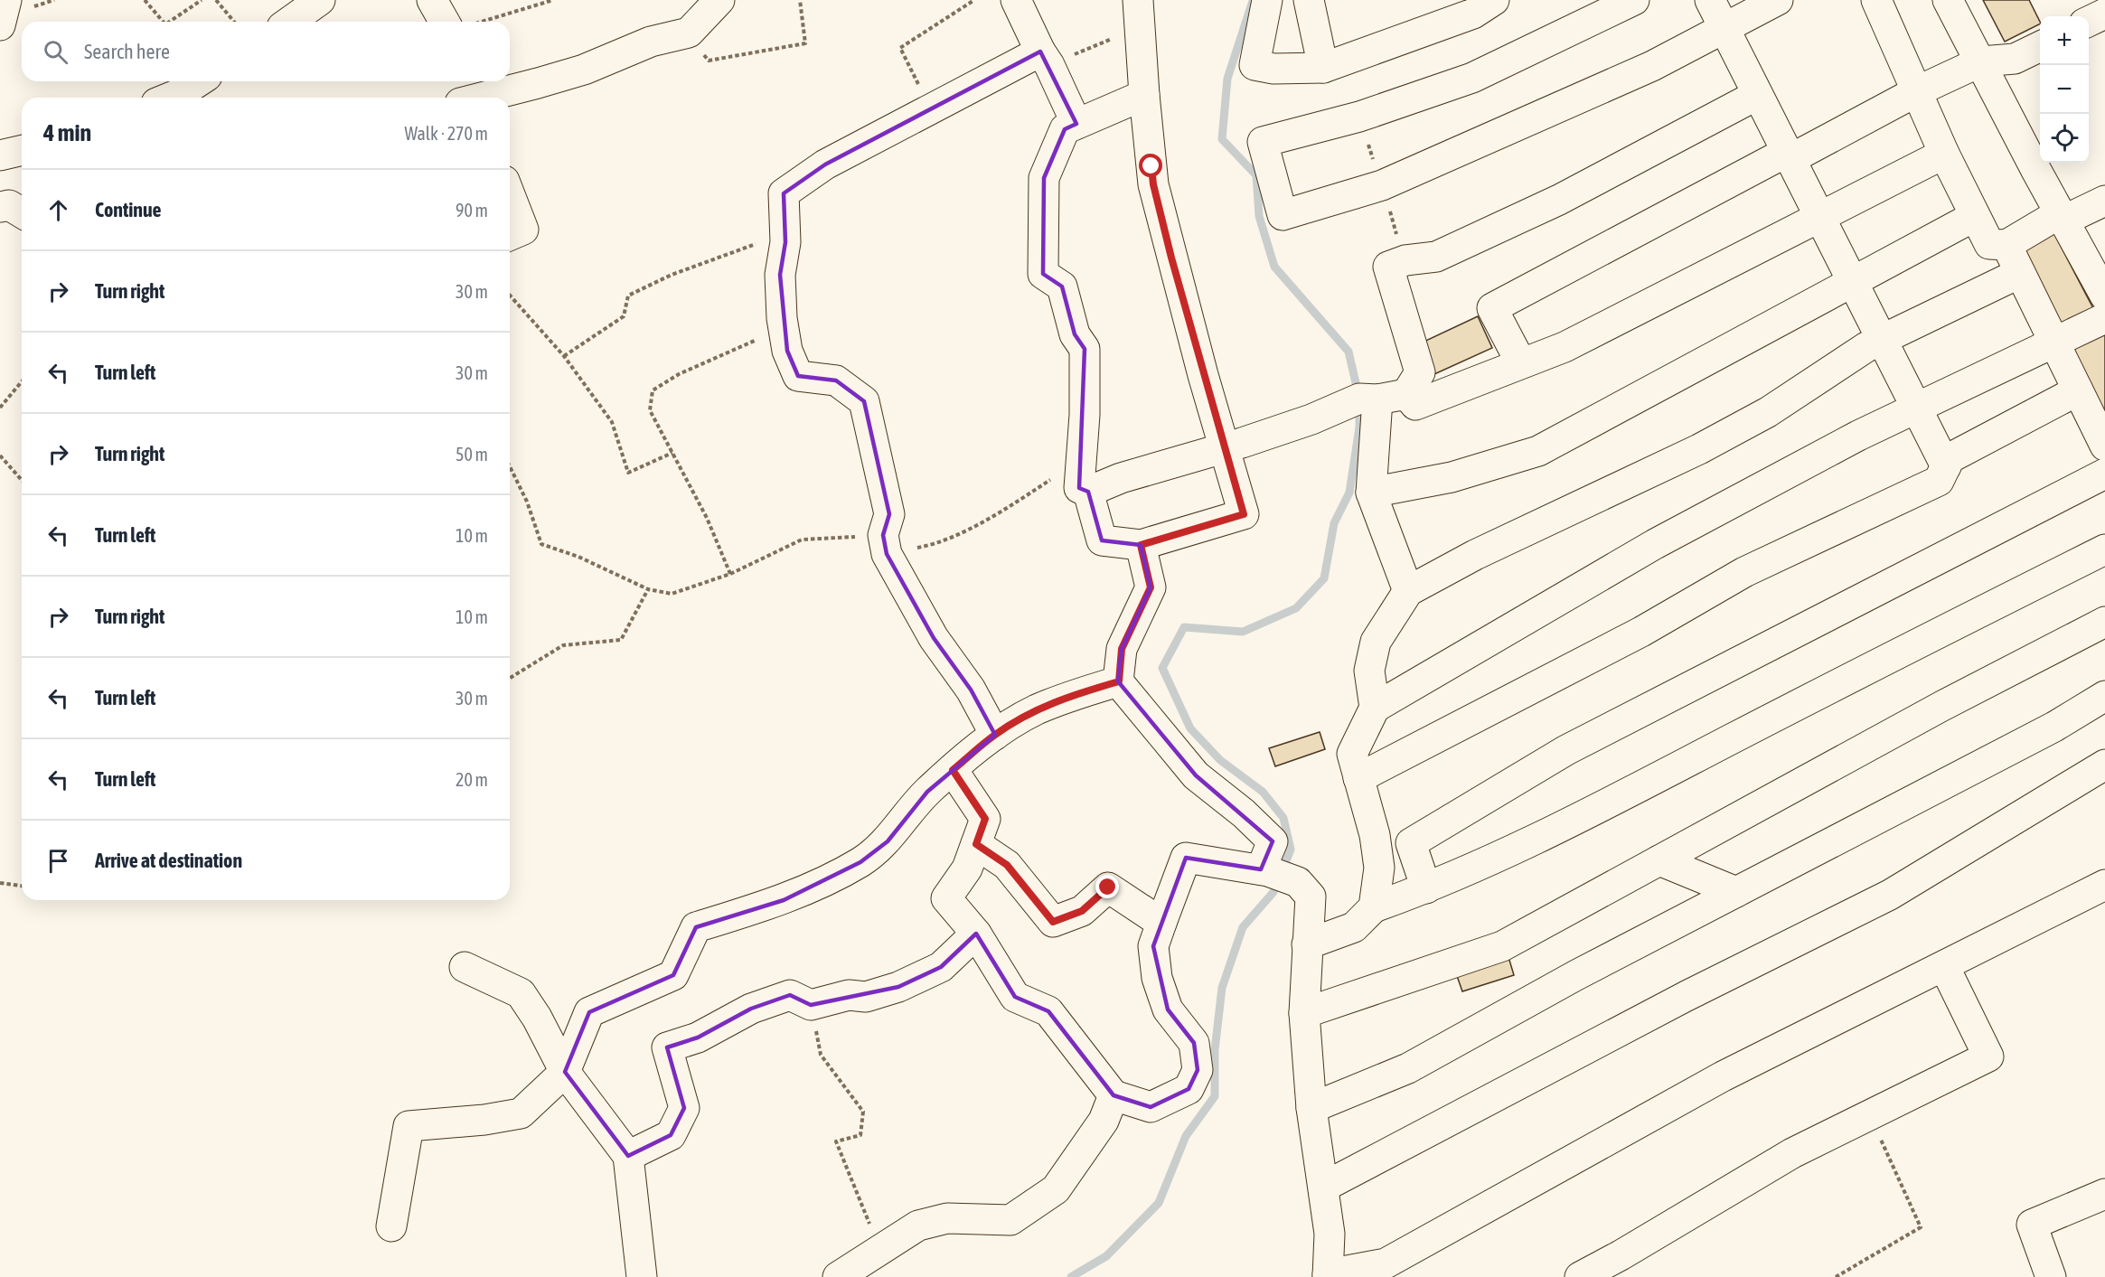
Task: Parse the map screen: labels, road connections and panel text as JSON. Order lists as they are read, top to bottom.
{
  "page": {
    "map_buttons": ["+", "−"],
    "search": "Search here",
    "heading": ["4 min", "Walk · 270 m"],
    "list": [
      ["Continue", "90 m"],
      ["Turn right", "30 m"],
      ["Turn left", "30 m"],
      ["Turn right", "50 m"],
      ["Turn left", "10 m"],
      ["Turn right", "10 m"],
      ["Turn left", "30 m"],
      ["Turn left", "20 m"],
      "Arrive at destination"
    ]
  }
}
